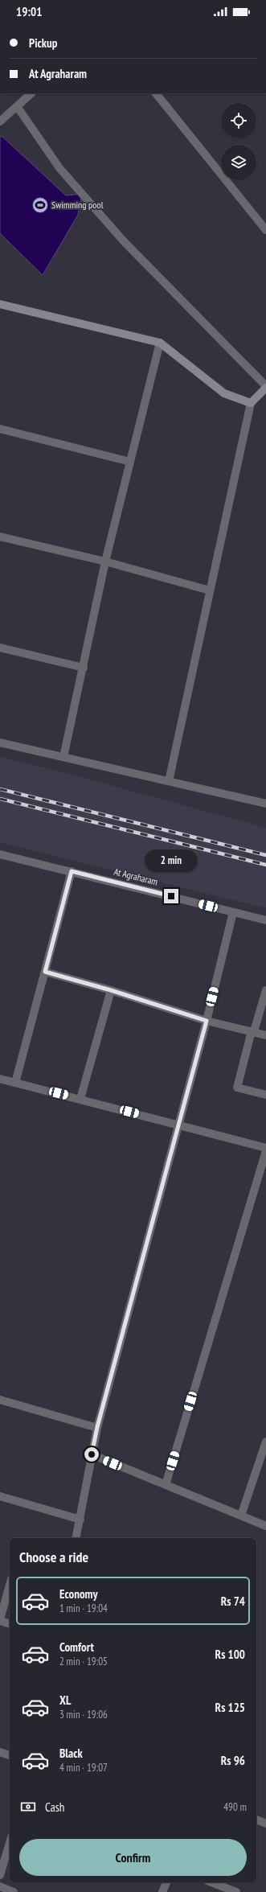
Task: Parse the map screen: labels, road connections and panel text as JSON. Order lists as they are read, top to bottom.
{
  "streets": {
    "street": ["At Agraharam"]
  },
  "places": {
    "sports": ["Swimming pool"]
  },
  "page": {
    "status": "19:01",
    "banner": ["Pickup", "At Agraharam"],
    "bubble": "2 min",
    "heading": "Choose a ride",
    "list": [
      {
        "name": "Economy",
        "note": "1 min · 19:04",
        "value": "Rs 74"
      },
      {
        "name": "Comfort",
        "note": "2 min · 19:05",
        "value": "Rs 100"
      },
      {
        "name": "XL",
        "note": "3 min · 19:06",
        "value": "Rs 125"
      },
      {
        "name": "Black",
        "note": "4 min · 19:07",
        "value": "Rs 96"
      }
    ],
    "pay": ["Cash", "490 m"],
    "buttons": "Confirm"
  }
}
